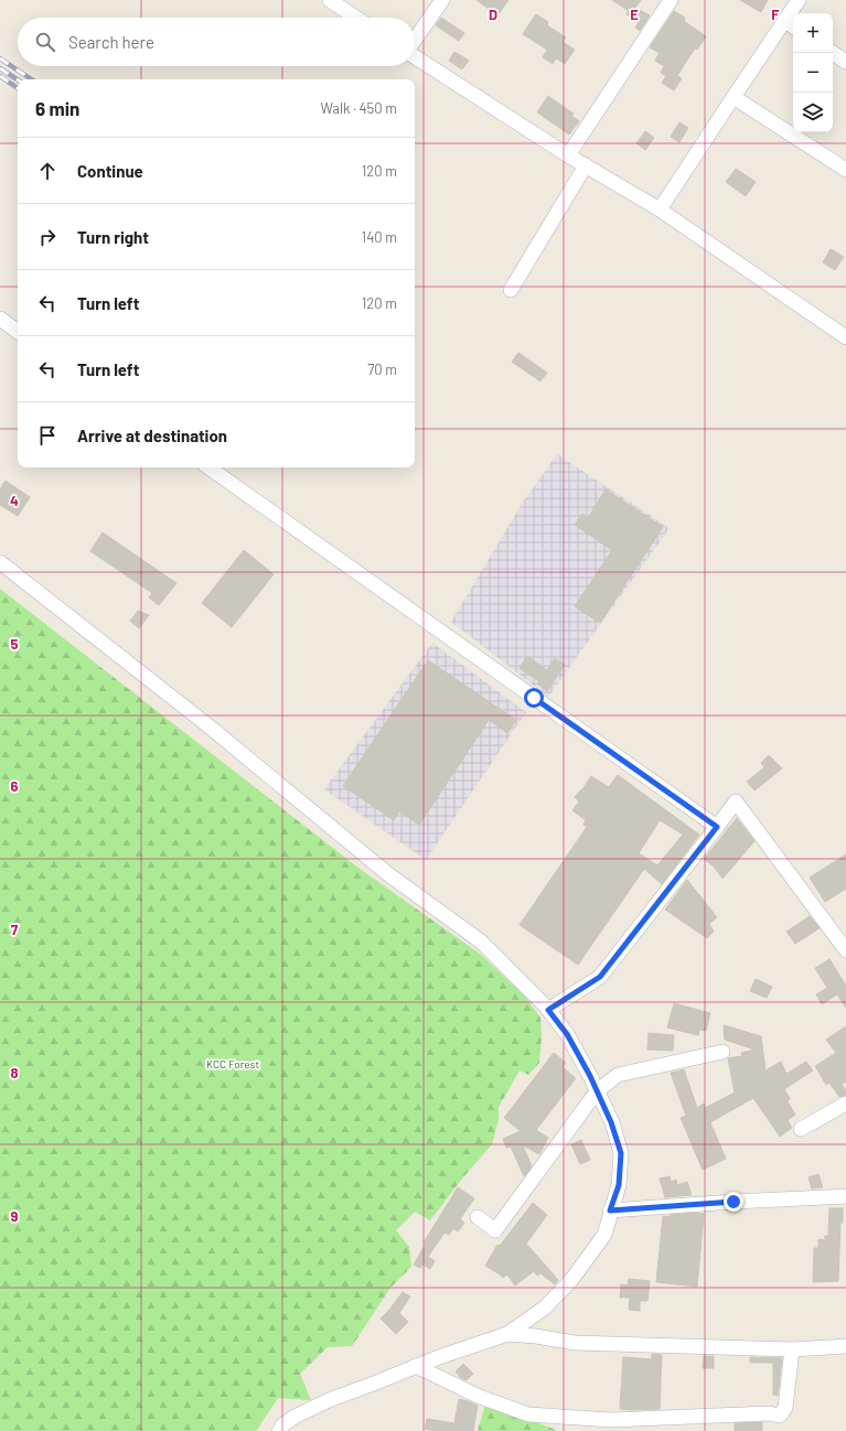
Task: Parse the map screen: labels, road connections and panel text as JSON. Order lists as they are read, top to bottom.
{
  "parks": ["KCC Forest"],
  "page": {
    "map_buttons": ["+", "−"],
    "search": "Search here",
    "heading": ["6 min", "Walk · 450 m"],
    "list": [
      ["Continue", "120 m"],
      ["Turn right", "140 m"],
      ["Turn left", "120 m"],
      ["Turn left", "70 m"],
      "Arrive at destination"
    ]
  },
  "grid": {
    "columns": ["D", "E", "F"],
    "rows": [
      "4",
      "5",
      "6",
      "7",
      "8",
      "9"
    ]
  }
}
